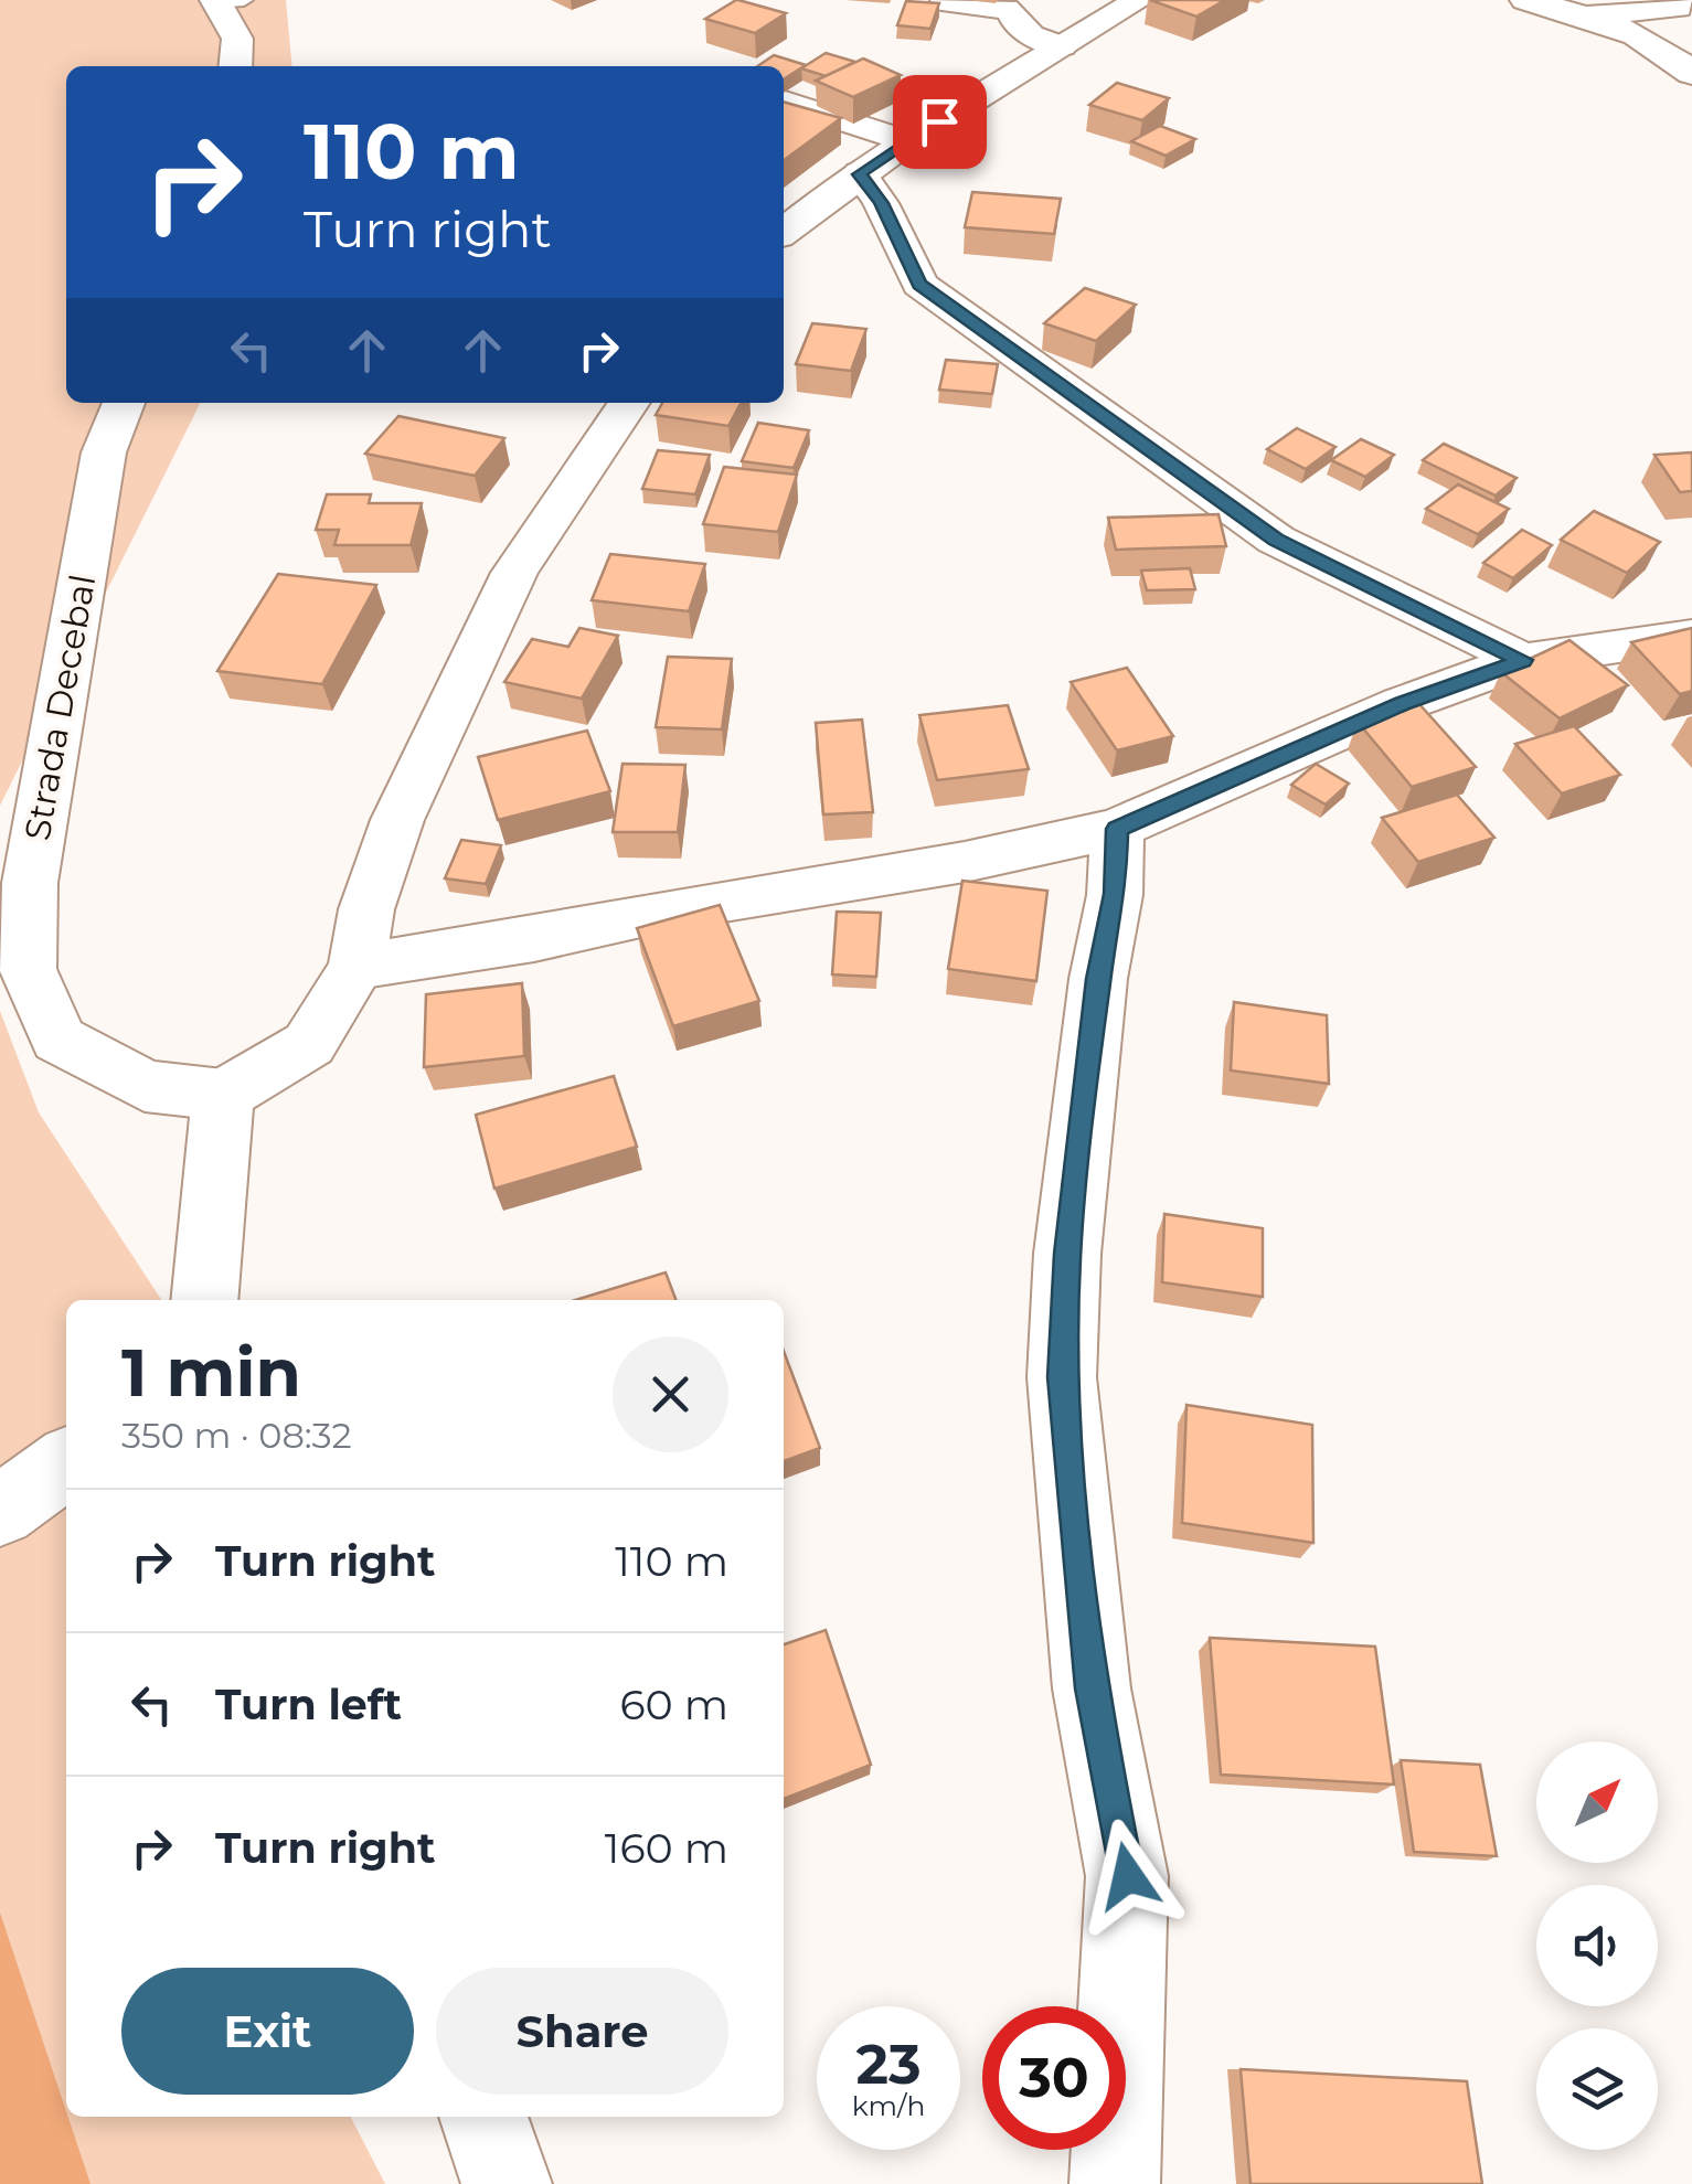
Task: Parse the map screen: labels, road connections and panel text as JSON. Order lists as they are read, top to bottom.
{
  "streets": {
    "street": ["Strada Decebal"]
  },
  "north": "top right",
  "page": {
    "turn": ["110 m", "Turn right"],
    "heading": ["1 min", "350 m · 08:32"],
    "list": [
      {
        "name": "Turn right",
        "value": "110 m"
      },
      {
        "name": "Turn left",
        "value": "60 m"
      },
      {
        "name": "Turn right",
        "value": "160 m"
      }
    ],
    "buttons": ["Exit", "Share"],
    "speed": "23 km/h",
    "limit": "30"
  }
}
